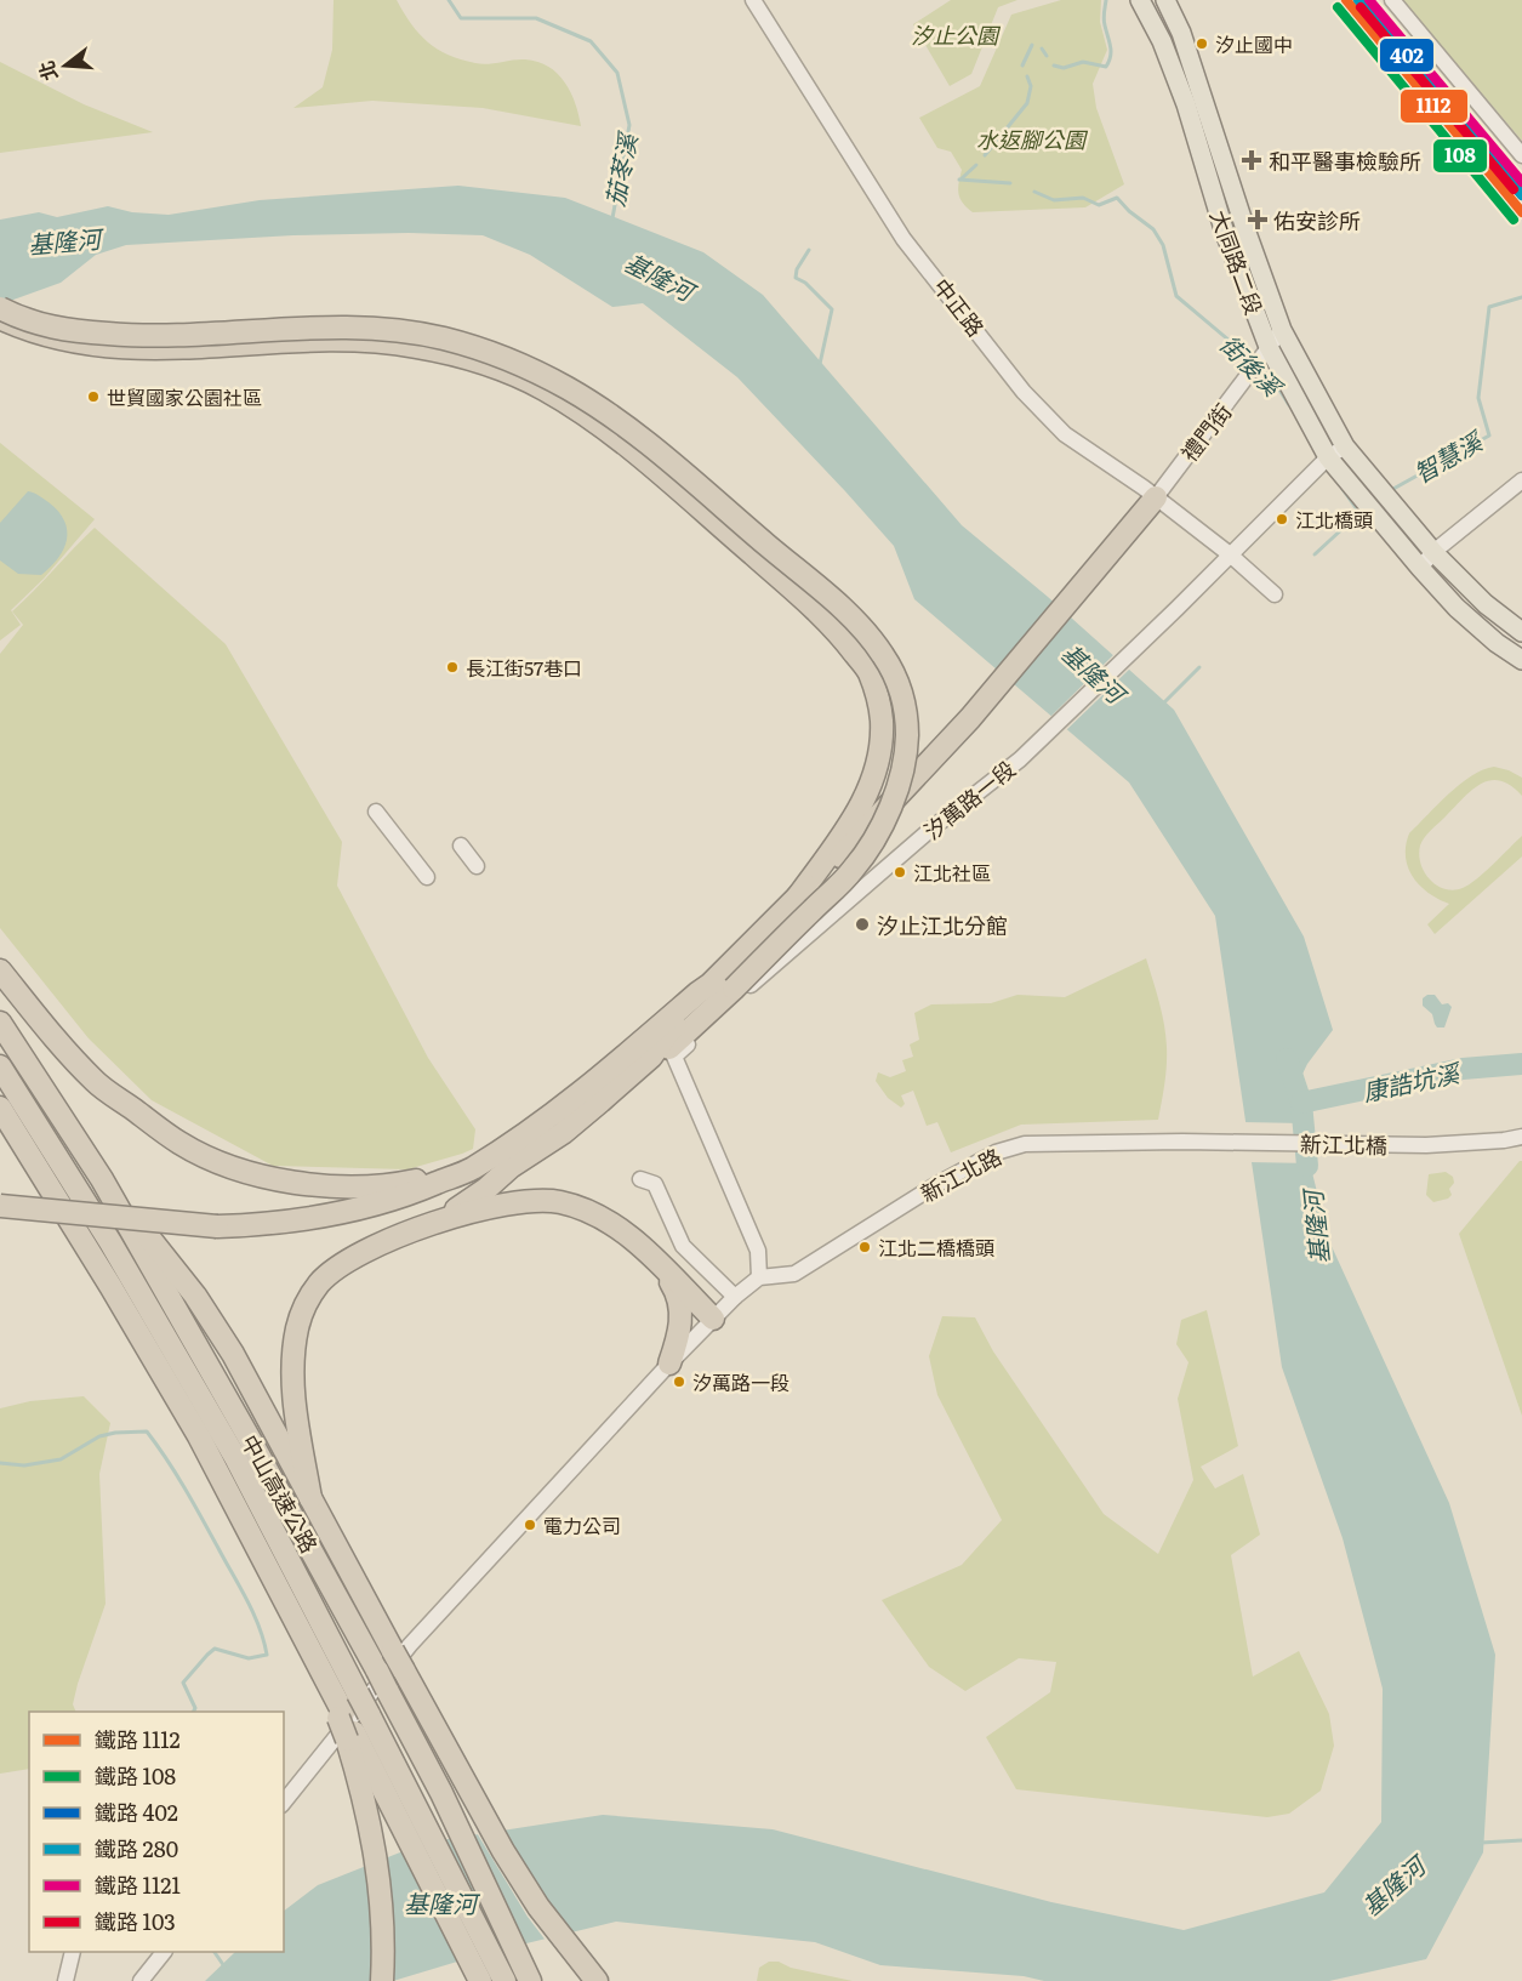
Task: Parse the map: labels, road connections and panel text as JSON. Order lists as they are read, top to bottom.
{
  "streets": {
    "highway": ["中山高速公路"],
    "main road": ["大同路二段"],
    "street": [
      "中正路",
      "禮門街",
      "汐萬路一段",
      "新江北橋",
      "新江北路"
    ]
  },
  "crossings": [
    ["大同路二段", "禮門街"],
    ["中正路", "禮門街"],
    ["中正路", "汐萬路一段"],
    ["汐萬路一段", "新江北路"],
    ["新江北橋", "新江北路"]
  ],
  "water": [
    "茄苳溪",
    "基隆河",
    "街後溪",
    "智慧溪",
    "康誥坑溪"
  ],
  "parks": ["汐止公園", "水返腳公園"],
  "places": {
    "other": [
      "汐止國中",
      "世貿國家公園社區",
      "江北橋頭",
      "長江街57巷口",
      "江北社區",
      "汐止江北分館",
      "江北二橋橋頭",
      "汐萬路一段",
      "電力公司"
    ],
    "health": ["和平醫事檢驗所", "佑安診所"]
  },
  "lines": [
    "rail line 1112",
    "rail line 402",
    "rail line 280",
    "rail line 1121",
    "rail line 108",
    "rail line 103"
  ],
  "legend": [
    "鐵路 1112",
    "鐵路 108",
    "鐵路 402",
    "鐵路 280",
    "鐵路 1121",
    "鐵路 103"
  ],
  "north": "left"
}
